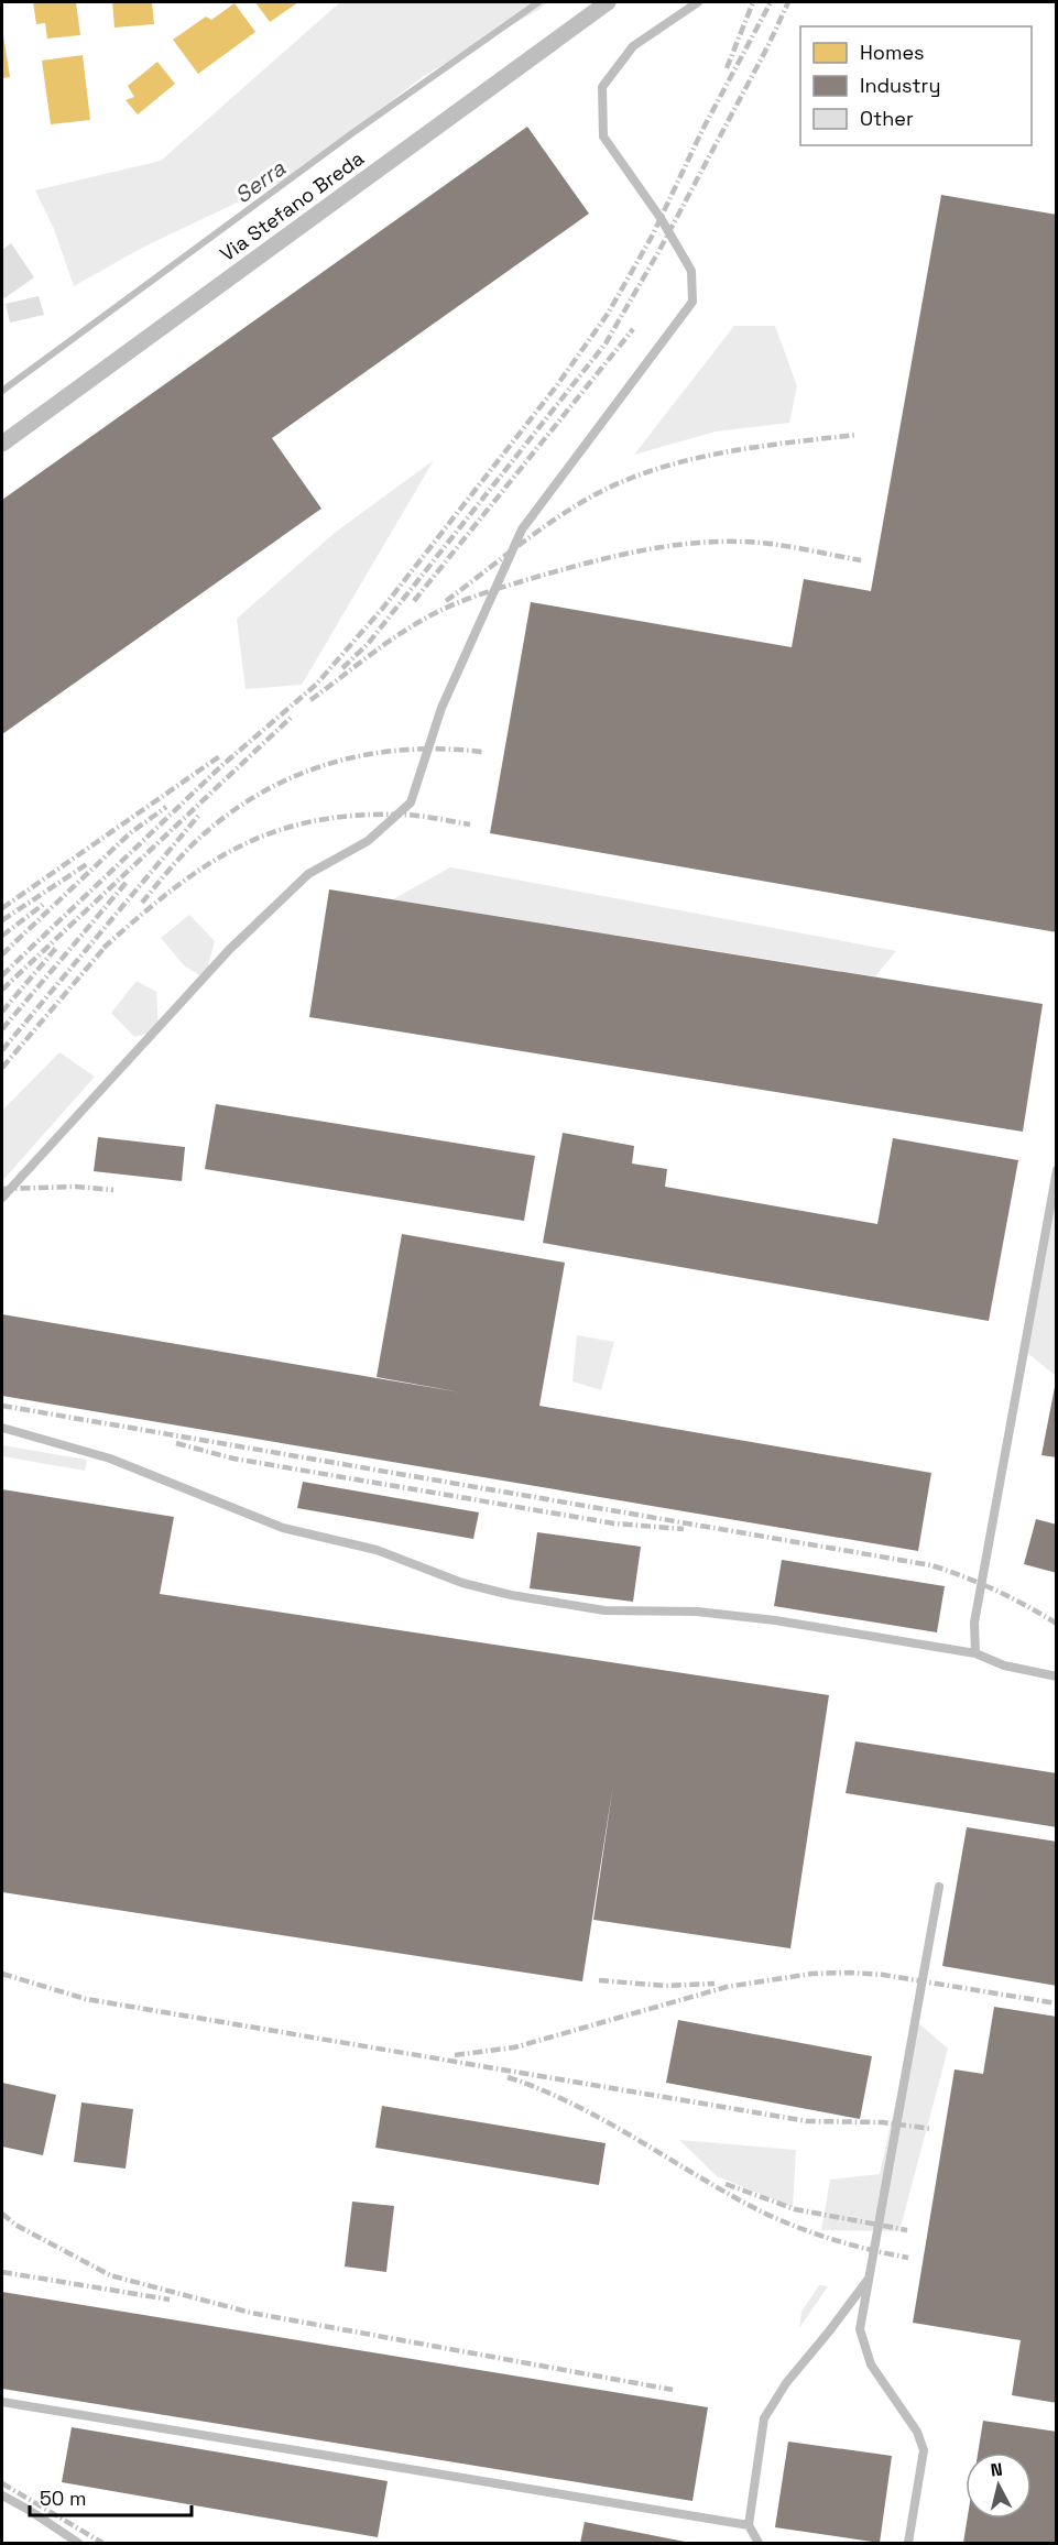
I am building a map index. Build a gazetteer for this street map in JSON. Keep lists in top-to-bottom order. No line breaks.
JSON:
{"streets":{"street":["Via Stefano Breda"]},"water":["Serra"],"legend":["Homes","Industry","Other"],"scale_bar":"50 m","north":"top"}
